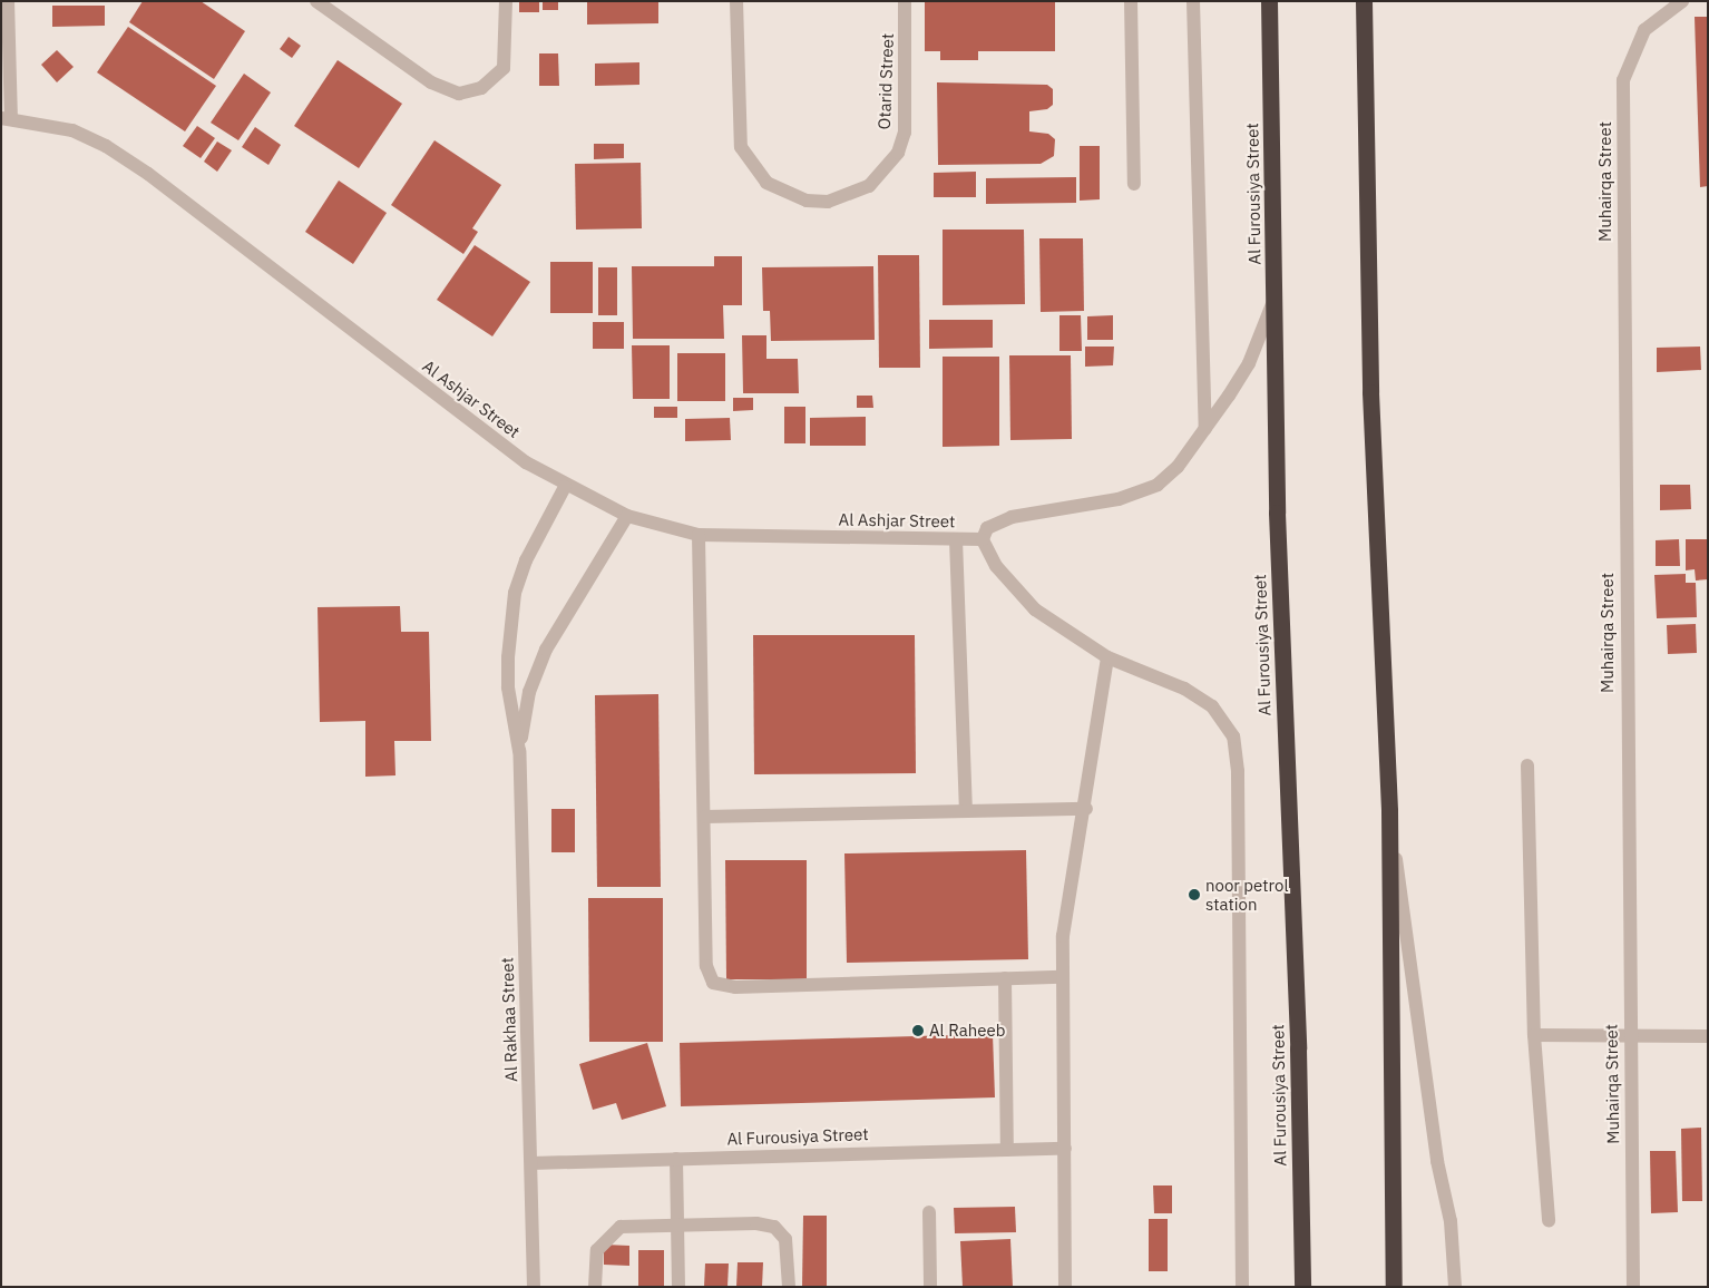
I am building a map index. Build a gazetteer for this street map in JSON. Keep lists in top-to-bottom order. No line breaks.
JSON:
{"streets":{"highway":["Al Furousiya Street"],"street":["Otarid Street","Muhairqa Street","Al Ashjar Street","Al Rakhaa Street"]},"crossings":[["Al Furousiya Street","Al Rakhaa Street"],["Al Ashjar Street","Al Rakhaa Street"]],"places":["noor petrol station","Al Raheeb"]}
